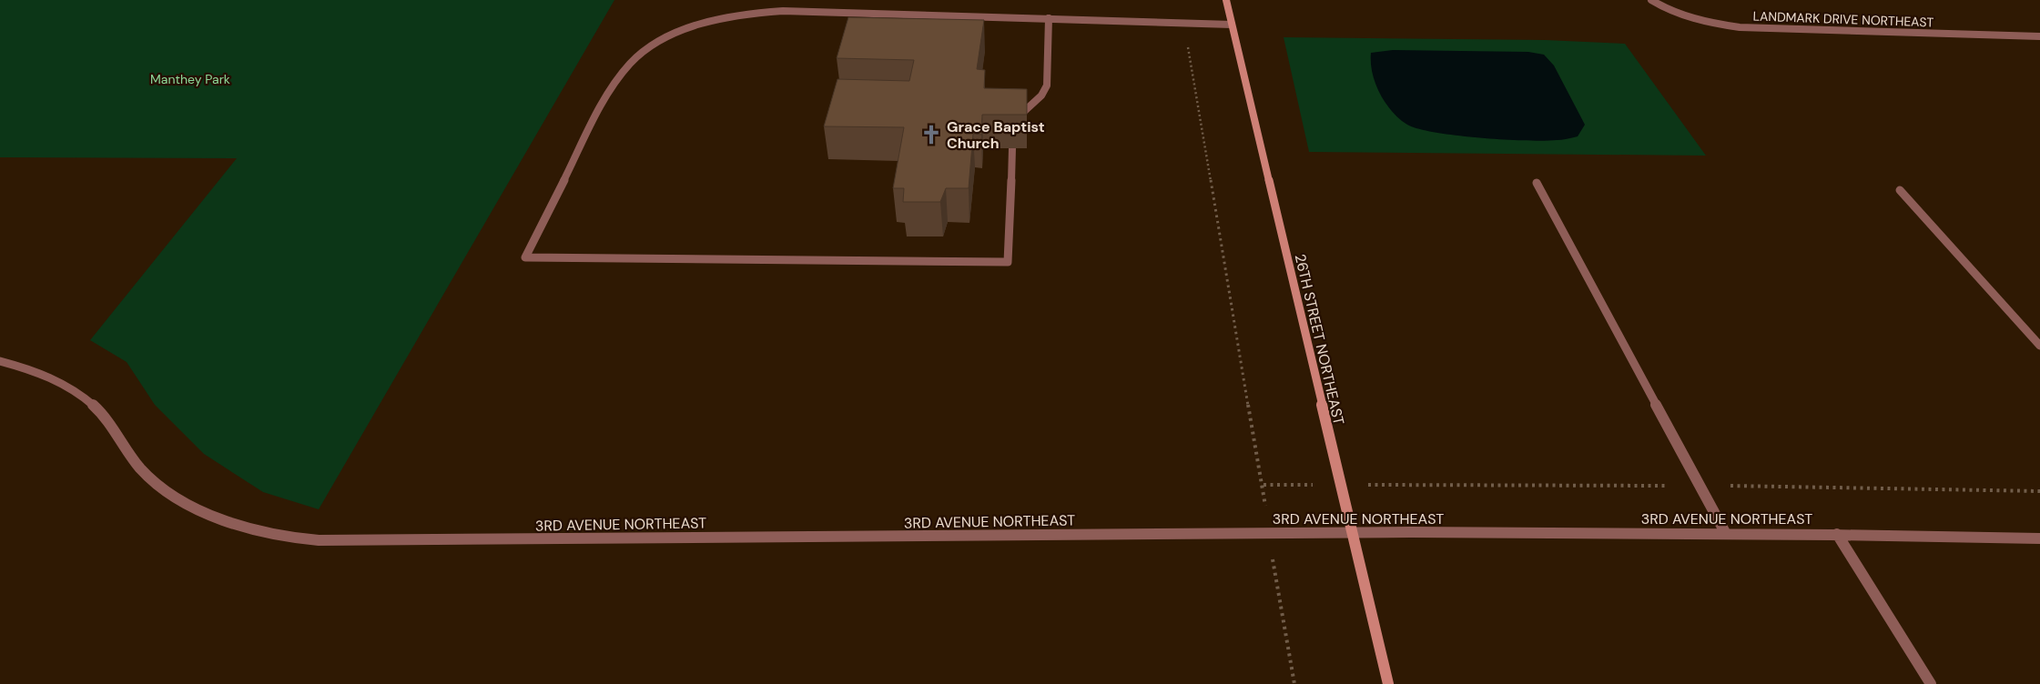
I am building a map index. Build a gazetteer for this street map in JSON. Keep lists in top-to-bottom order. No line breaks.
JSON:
{"streets":{"main road":["26TH STREET NORTHEAST"],"street":["LANDMARK DRIVE NORTHEAST","3RD AVENUE NORTHEAST"]},"crossings":[["26TH STREET NORTHEAST","3RD AVENUE NORTHEAST"]],"parks":["Manthey Park"],"places":{"church":["Grace Baptist Church"]}}
